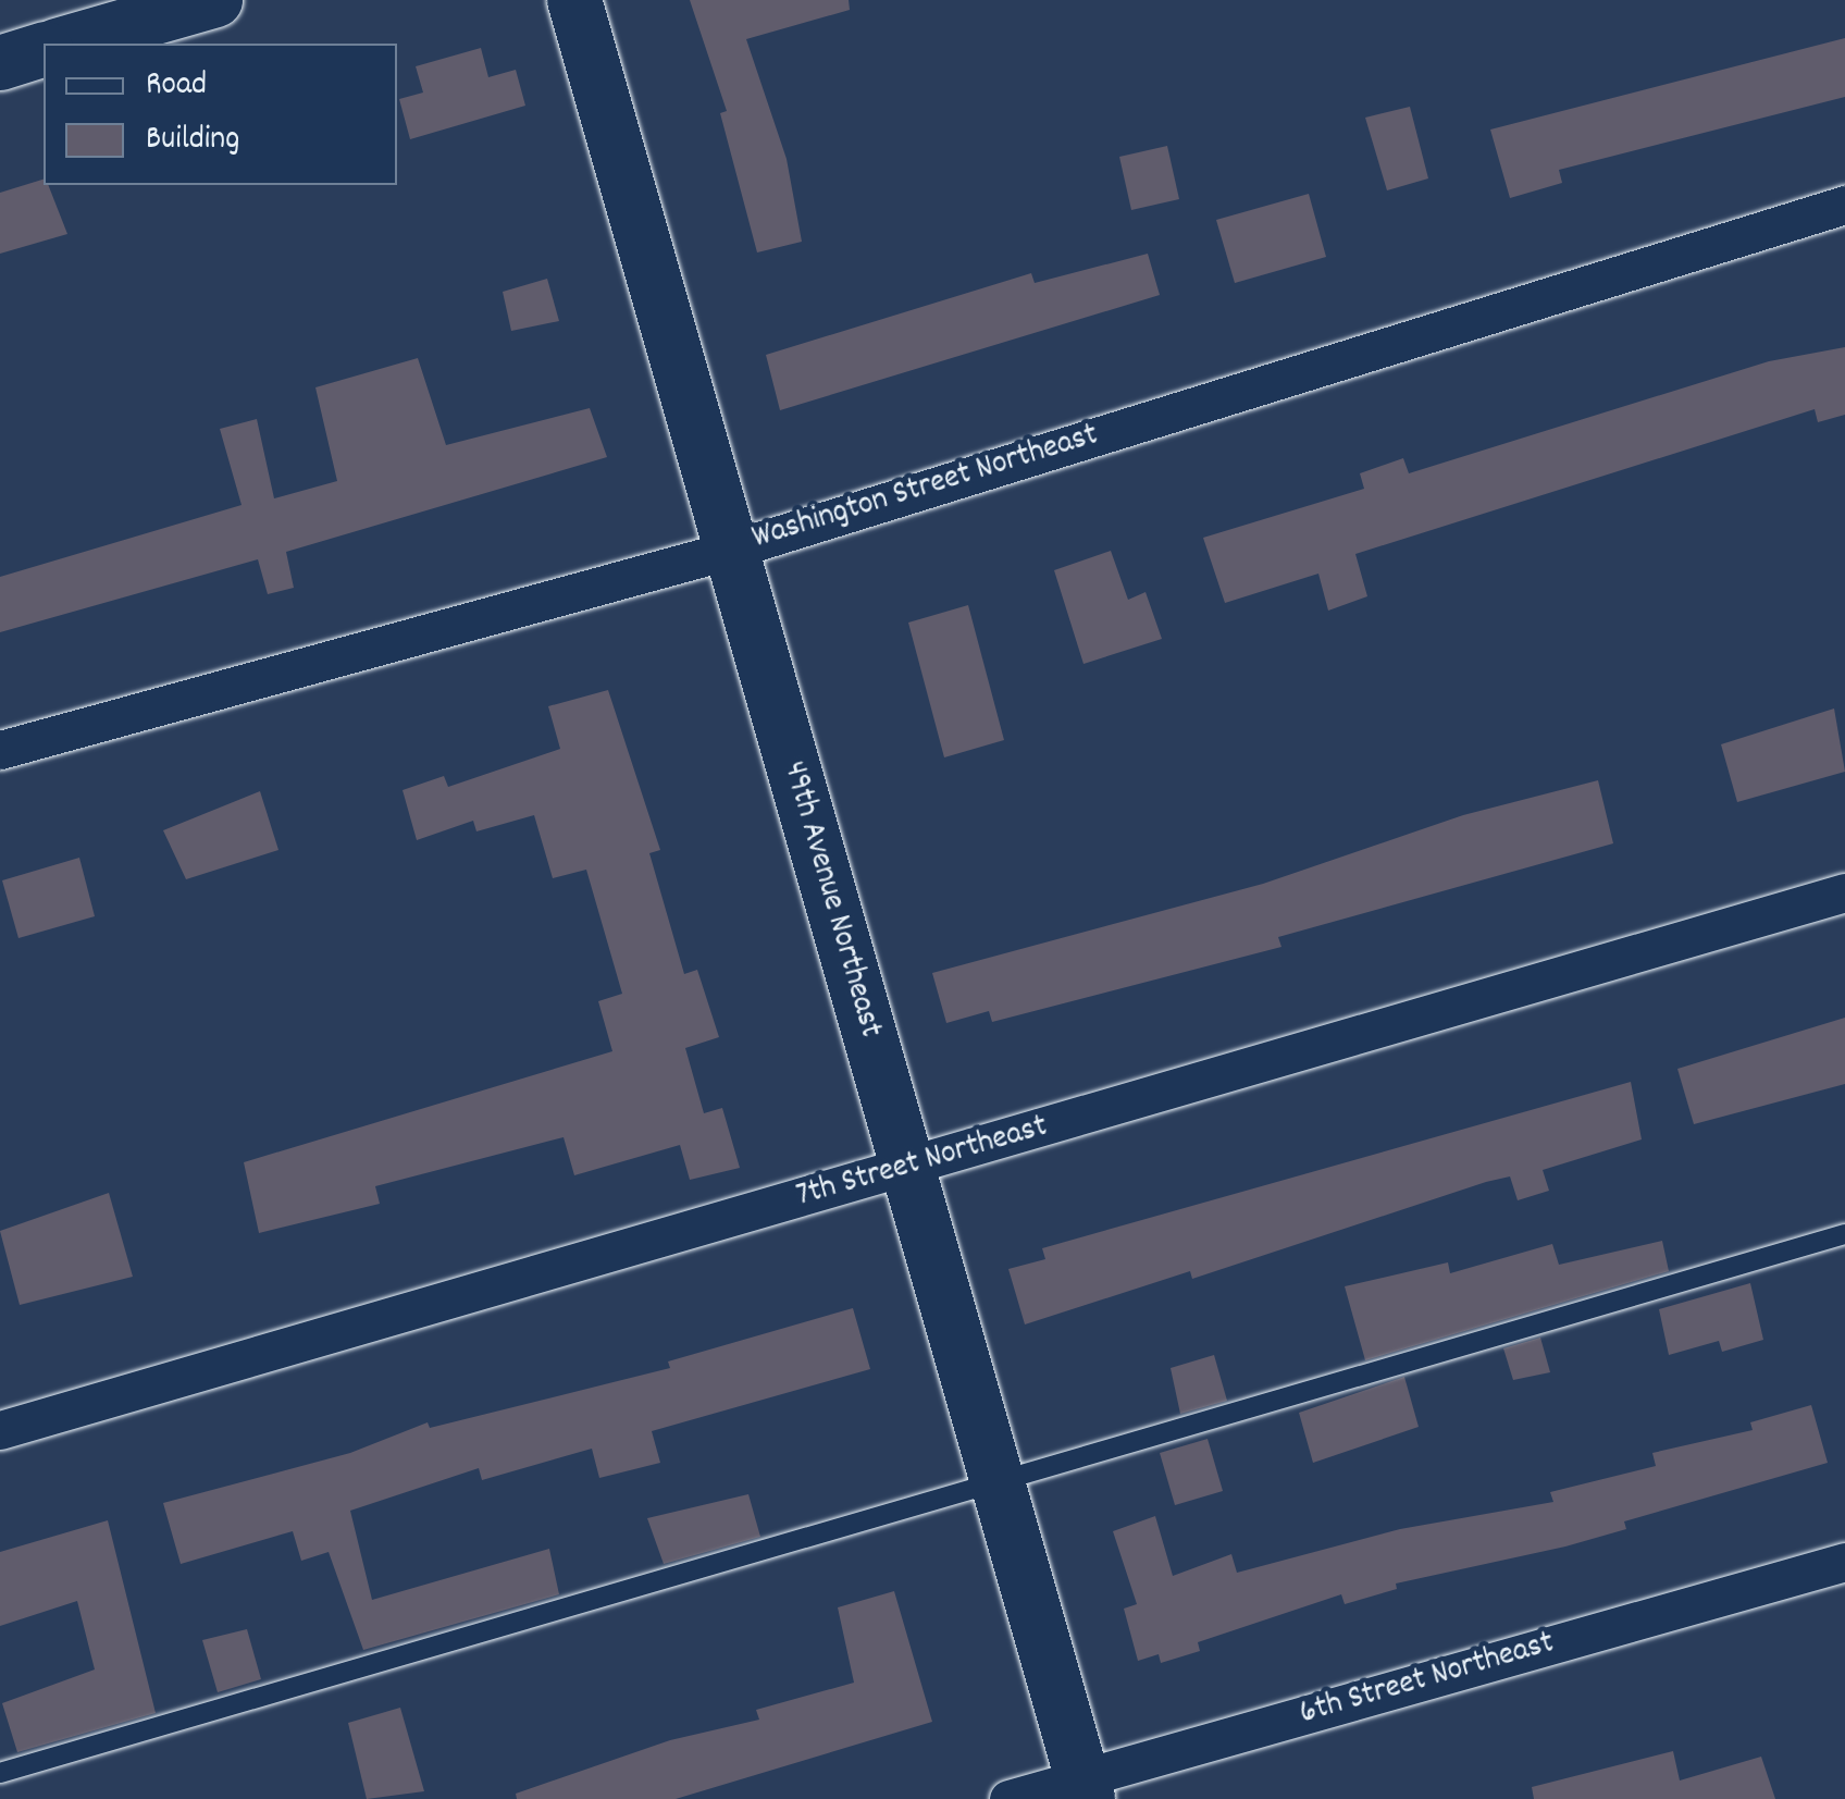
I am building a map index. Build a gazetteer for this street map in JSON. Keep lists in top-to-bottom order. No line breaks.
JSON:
{"streets":{"street":["Washington Street Northeast","49th Avenue Northeast","7th Street Northeast","6th Street Northeast"]},"crossings":[["Washington Street Northeast","49th Avenue Northeast"],["49th Avenue Northeast","7th Street Northeast"],["49th Avenue Northeast","6th Street Northeast"]],"legend":["Road","Building"]}
